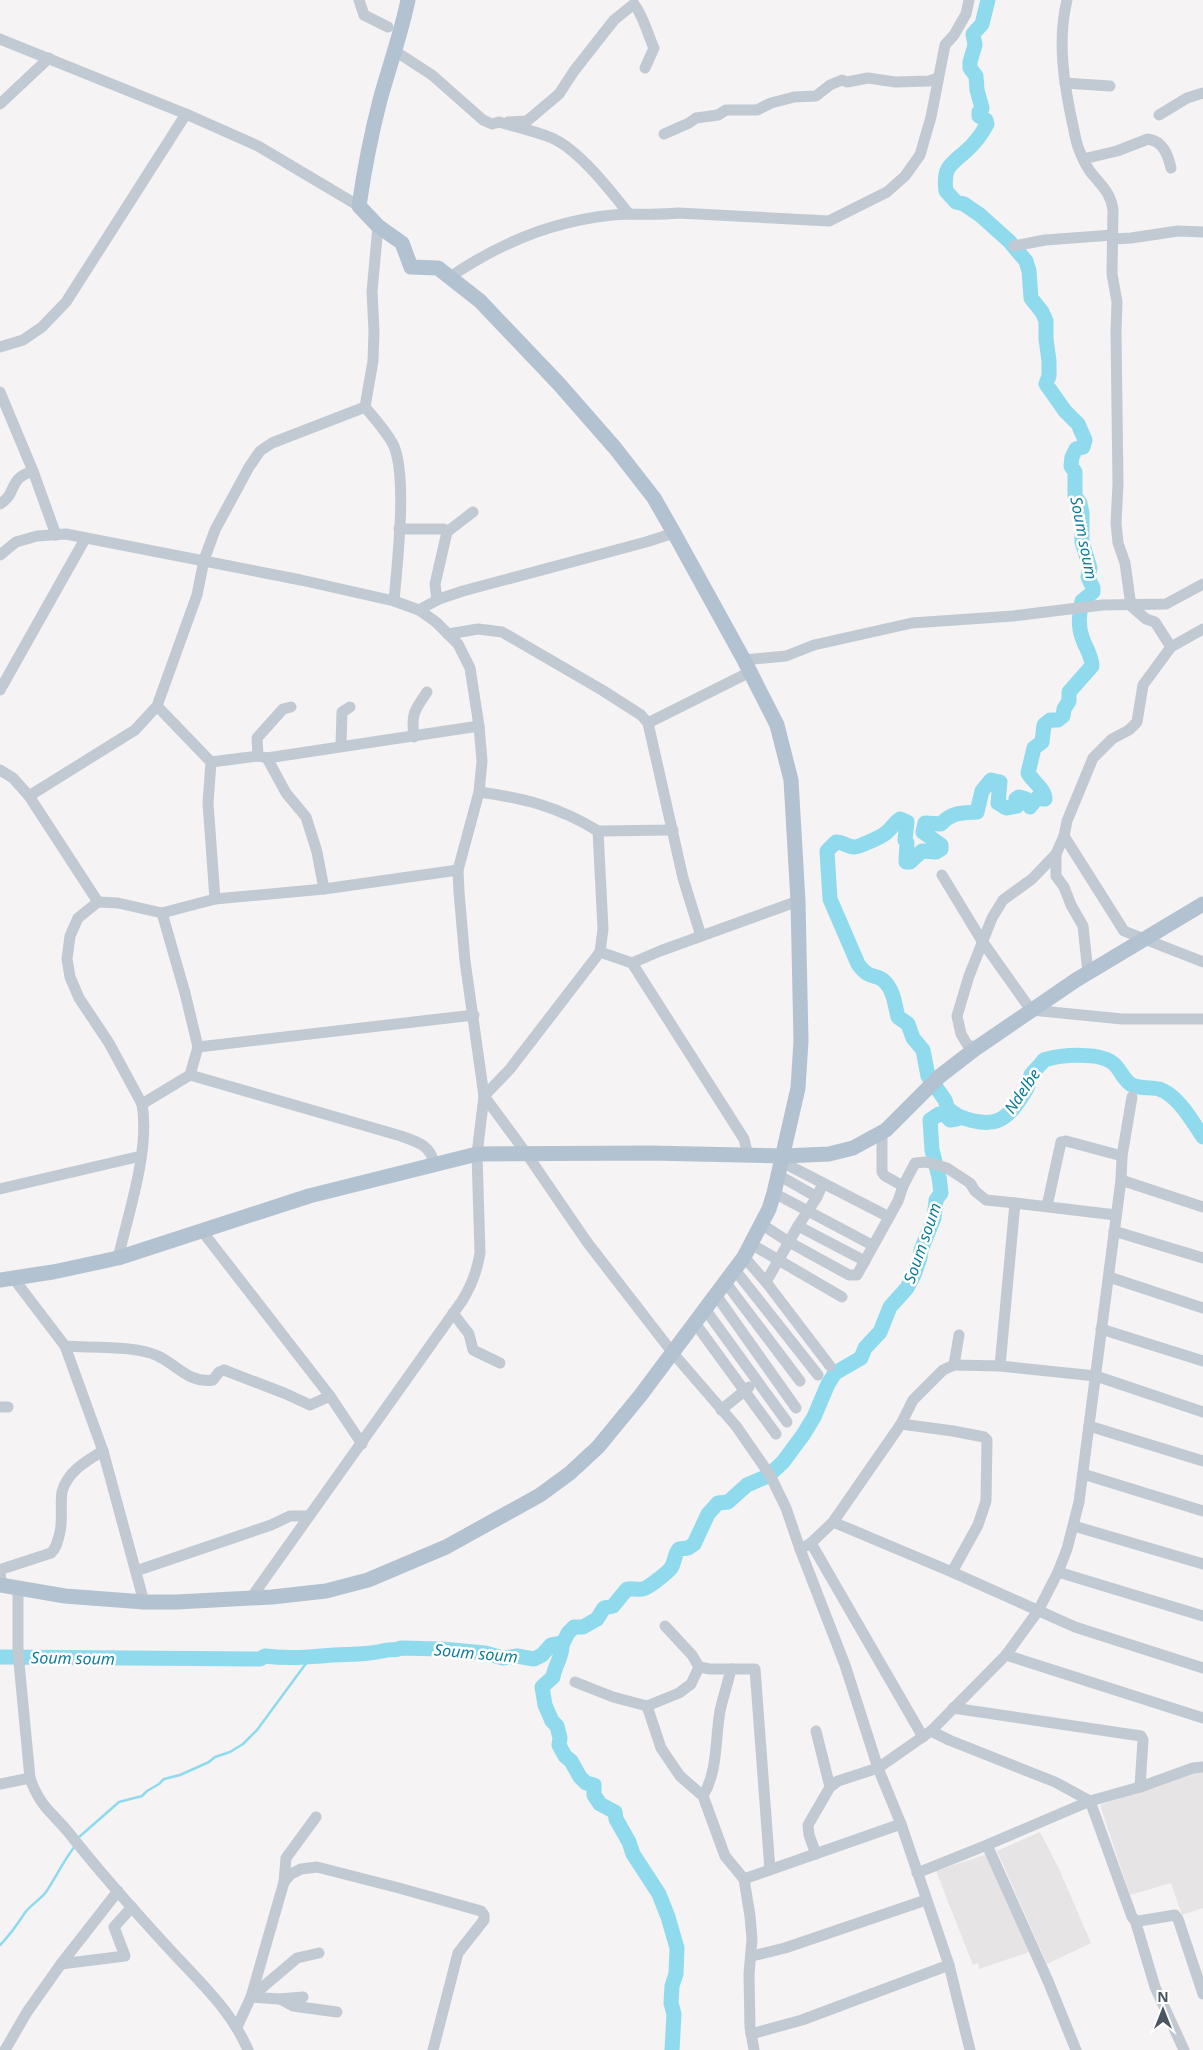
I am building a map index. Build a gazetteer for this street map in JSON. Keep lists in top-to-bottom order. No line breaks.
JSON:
{"water":["Soum soum","Ndelbe"],"north":"top"}
